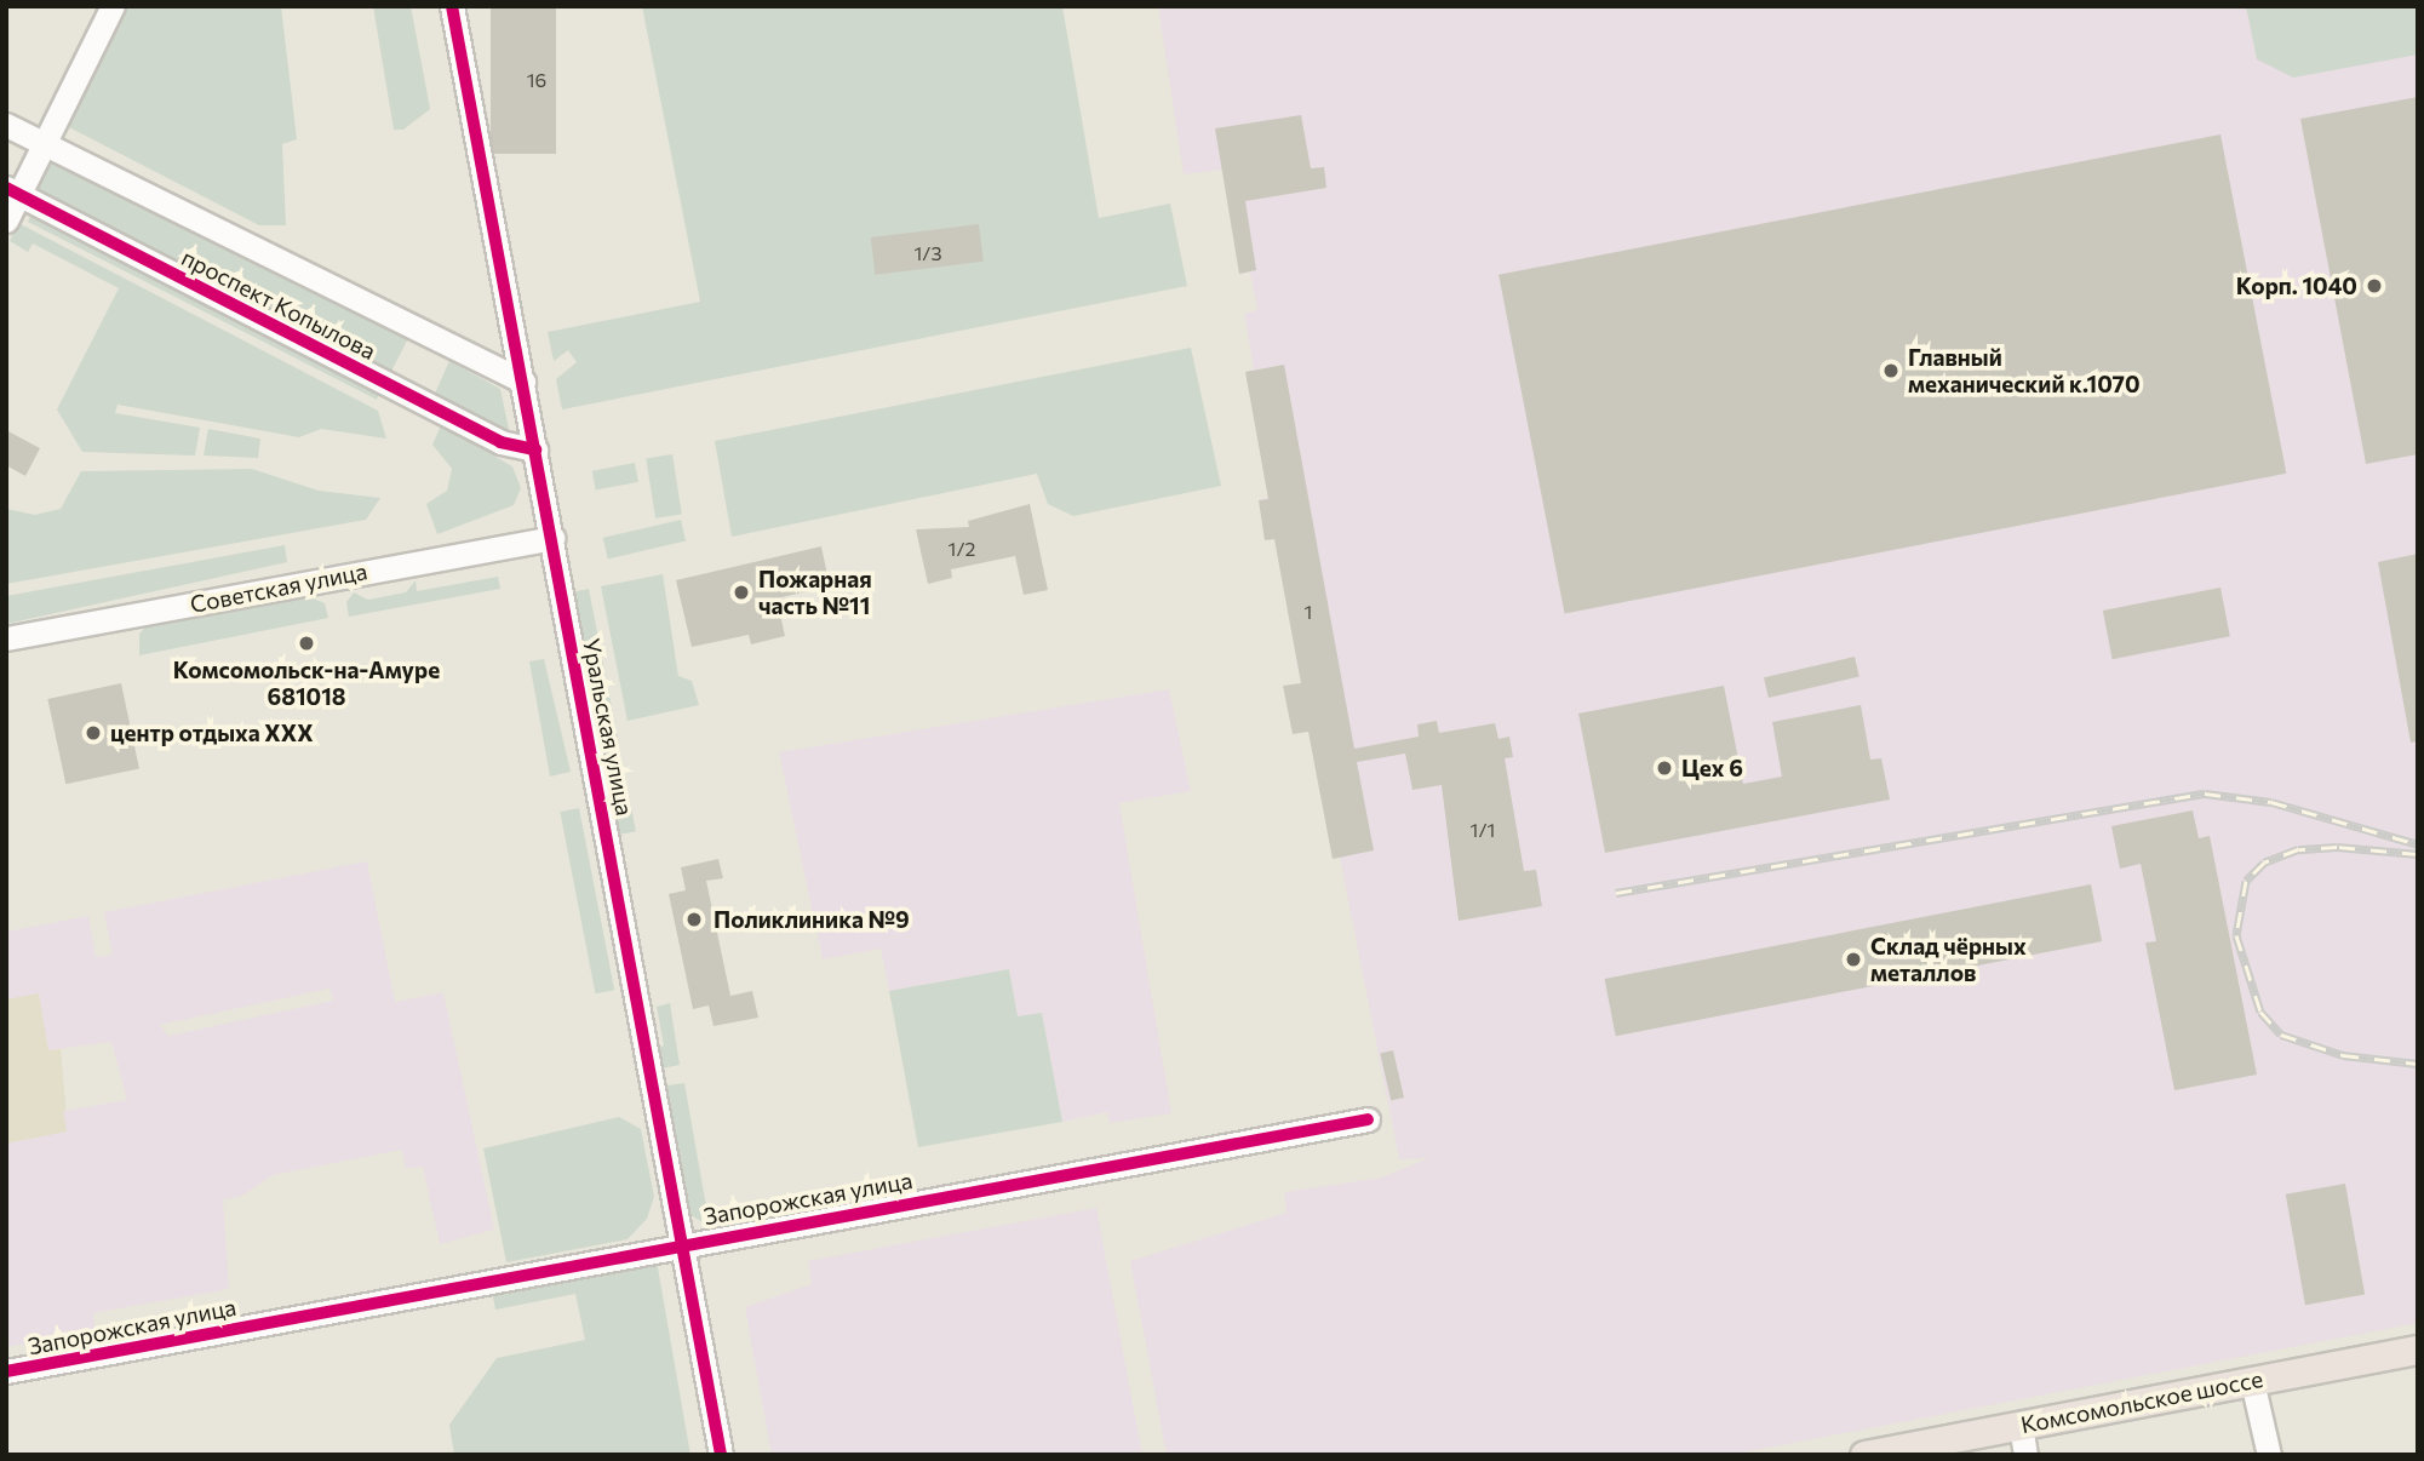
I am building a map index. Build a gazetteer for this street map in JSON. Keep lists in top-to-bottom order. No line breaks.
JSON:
{"streets":{"main road":["Комсомольское шоссе"],"street":["проспект Копылова","Советская улица","Уральская улица","Запорожская улица"]},"crossings":[["проспект Копылова","Уральская улица"],["Советская улица","Уральская улица"],["Уральская улица","Запорожская улица"]],"places":["Корп. 1040","Главный механический к.1070","Пожарная часть №11","Комсомольск-на-Амуре 681018","центр отдыха ХХХ","Цех 6","Поликлиника №9","Склад чёрных металлов"],"house_numbers":["16","1/3","1/2","1","1/1"]}
